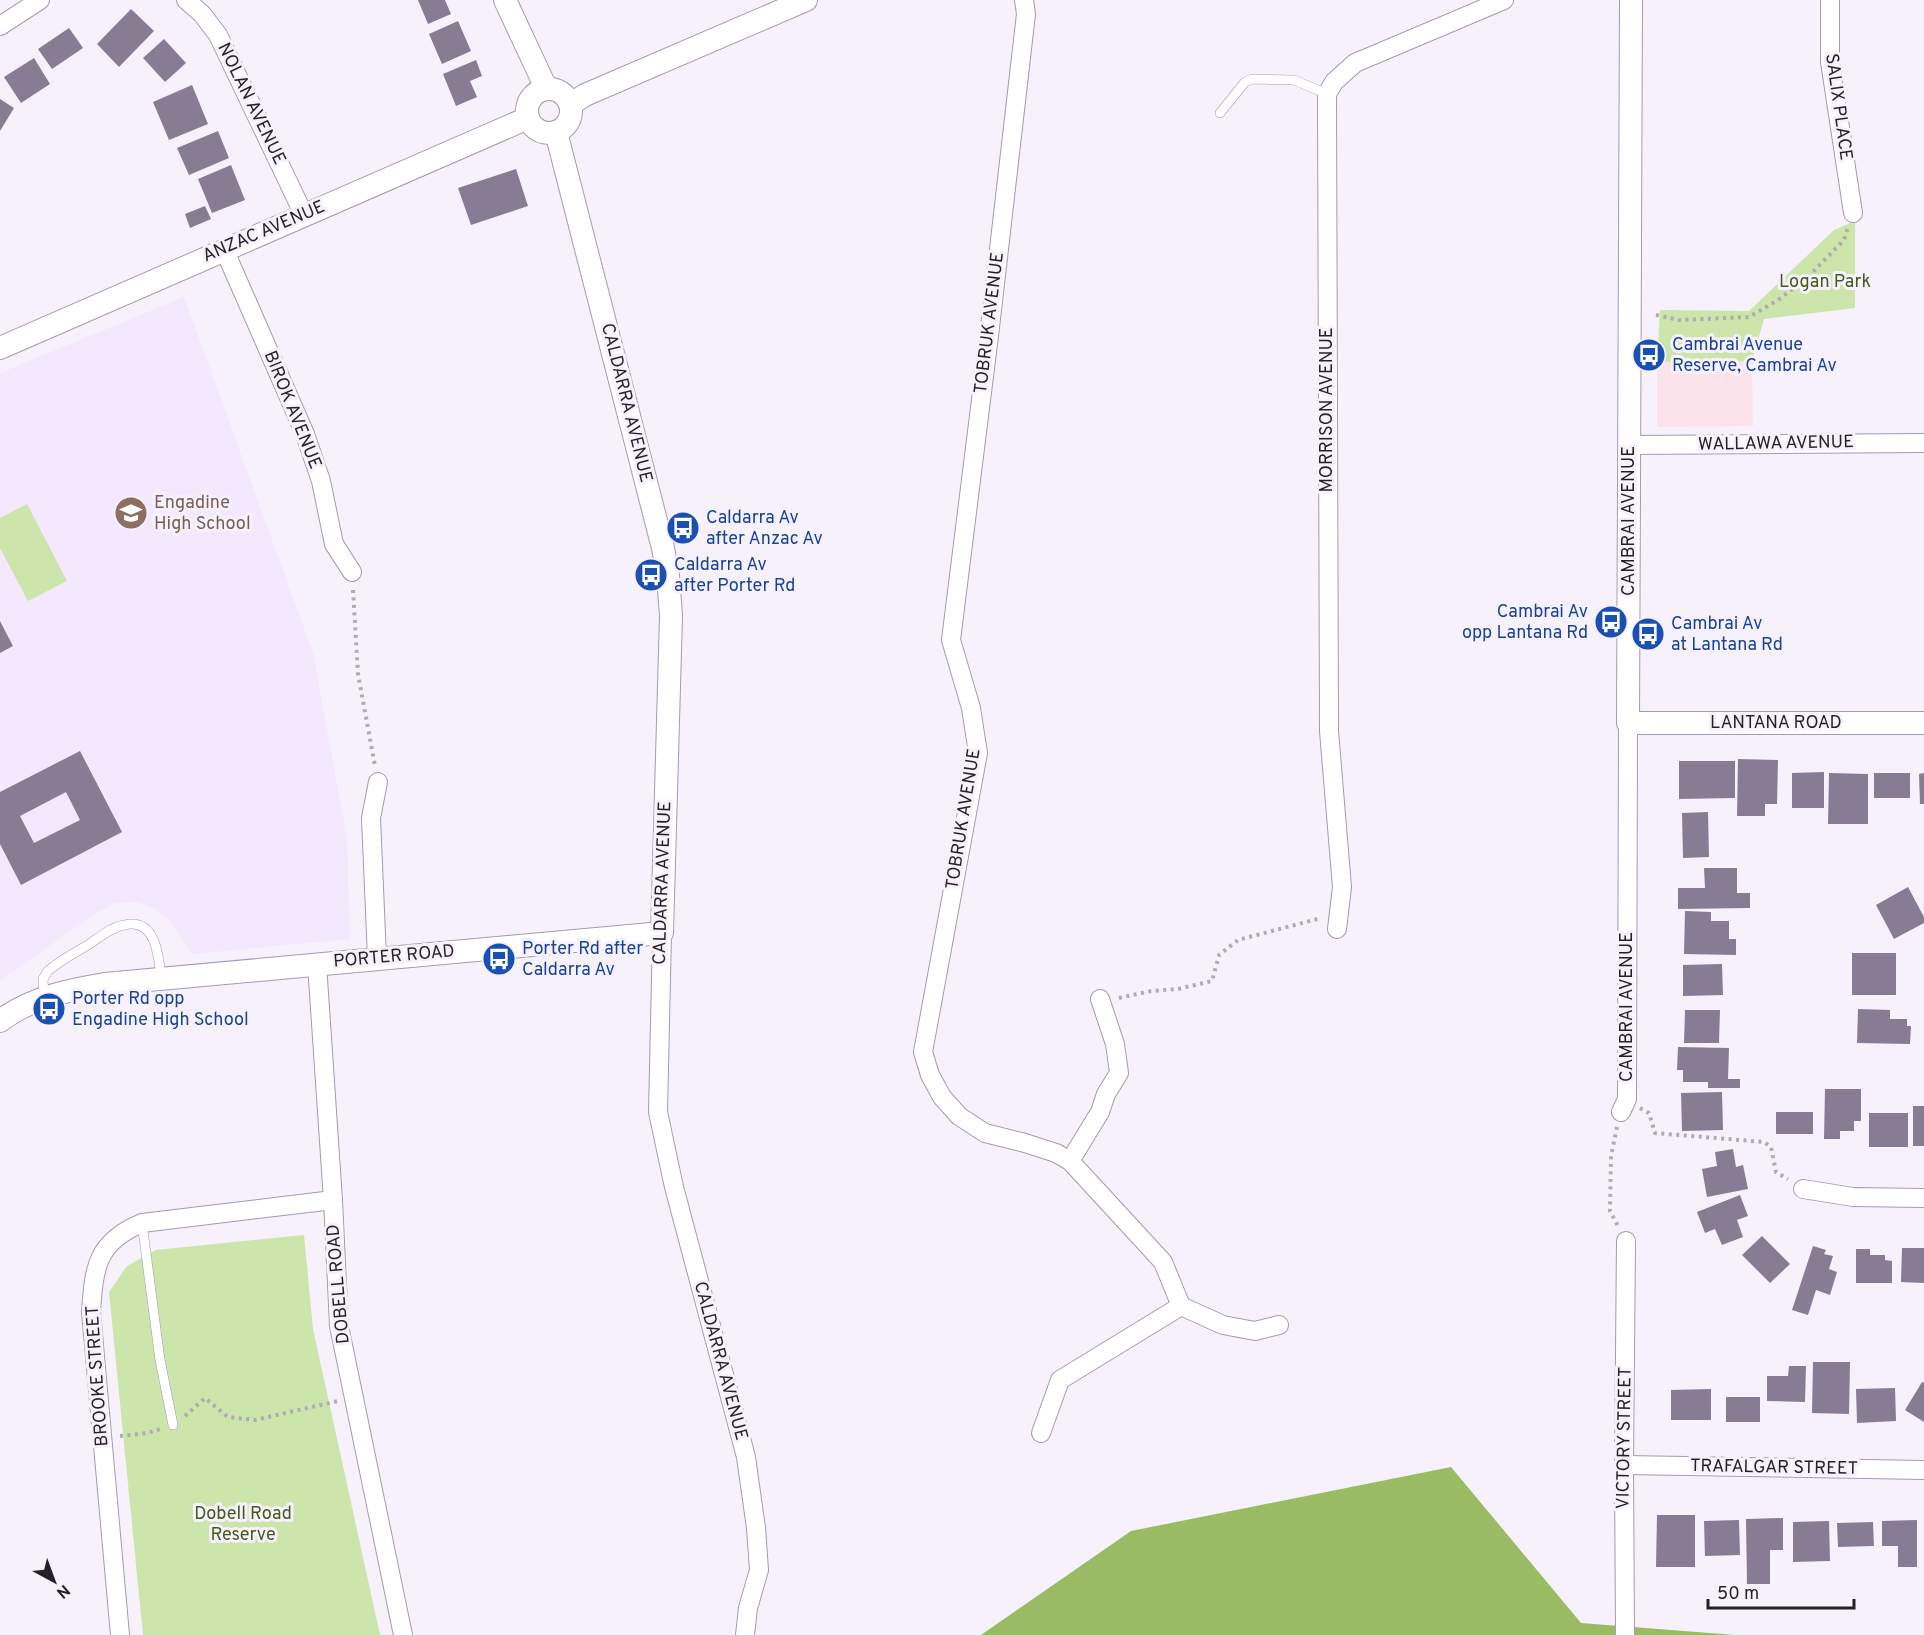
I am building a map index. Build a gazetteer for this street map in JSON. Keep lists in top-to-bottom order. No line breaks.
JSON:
{"streets":{"street":["NOLAN AVENUE","SALIX PLACE","ANZAC AVENUE","TOBRUK AVENUE","CALDARRA AVENUE","BIROK AVENUE","MORRISON AVENUE","WALLAWA AVENUE","CAMBRAI AVENUE","LANTANA ROAD","PORTER ROAD","DOBELL ROAD","BROOKE STREET","VICTORY STREET","TRAFALGAR STREET"]},"crossings":[["NOLAN AVENUE","ANZAC AVENUE"],["ANZAC AVENUE","CALDARRA AVENUE"],["ANZAC AVENUE","BIROK AVENUE"],["CALDARRA AVENUE","PORTER ROAD"],["WALLAWA AVENUE","CAMBRAI AVENUE"],["CAMBRAI AVENUE","LANTANA ROAD"],["PORTER ROAD","DOBELL ROAD"],["DOBELL ROAD","BROOKE STREET"],["VICTORY STREET","TRAFALGAR STREET"]],"parks":["Logan Park","Dobell Road Reserve"],"places":{"bus stop":["Cambrai Avenue Reserve, Cambrai Av","Caldarra Av after Anzac Av","Caldarra Av after Porter Rd","Cambrai Av opp Lantana Rd","Cambrai Av at Lantana Rd","Porter Rd after Caldarra Av","Porter Rd opp Engadine High School"],"school or university":["Engadine High School"]},"scale_bar":"50 m","north":"bottom right"}
